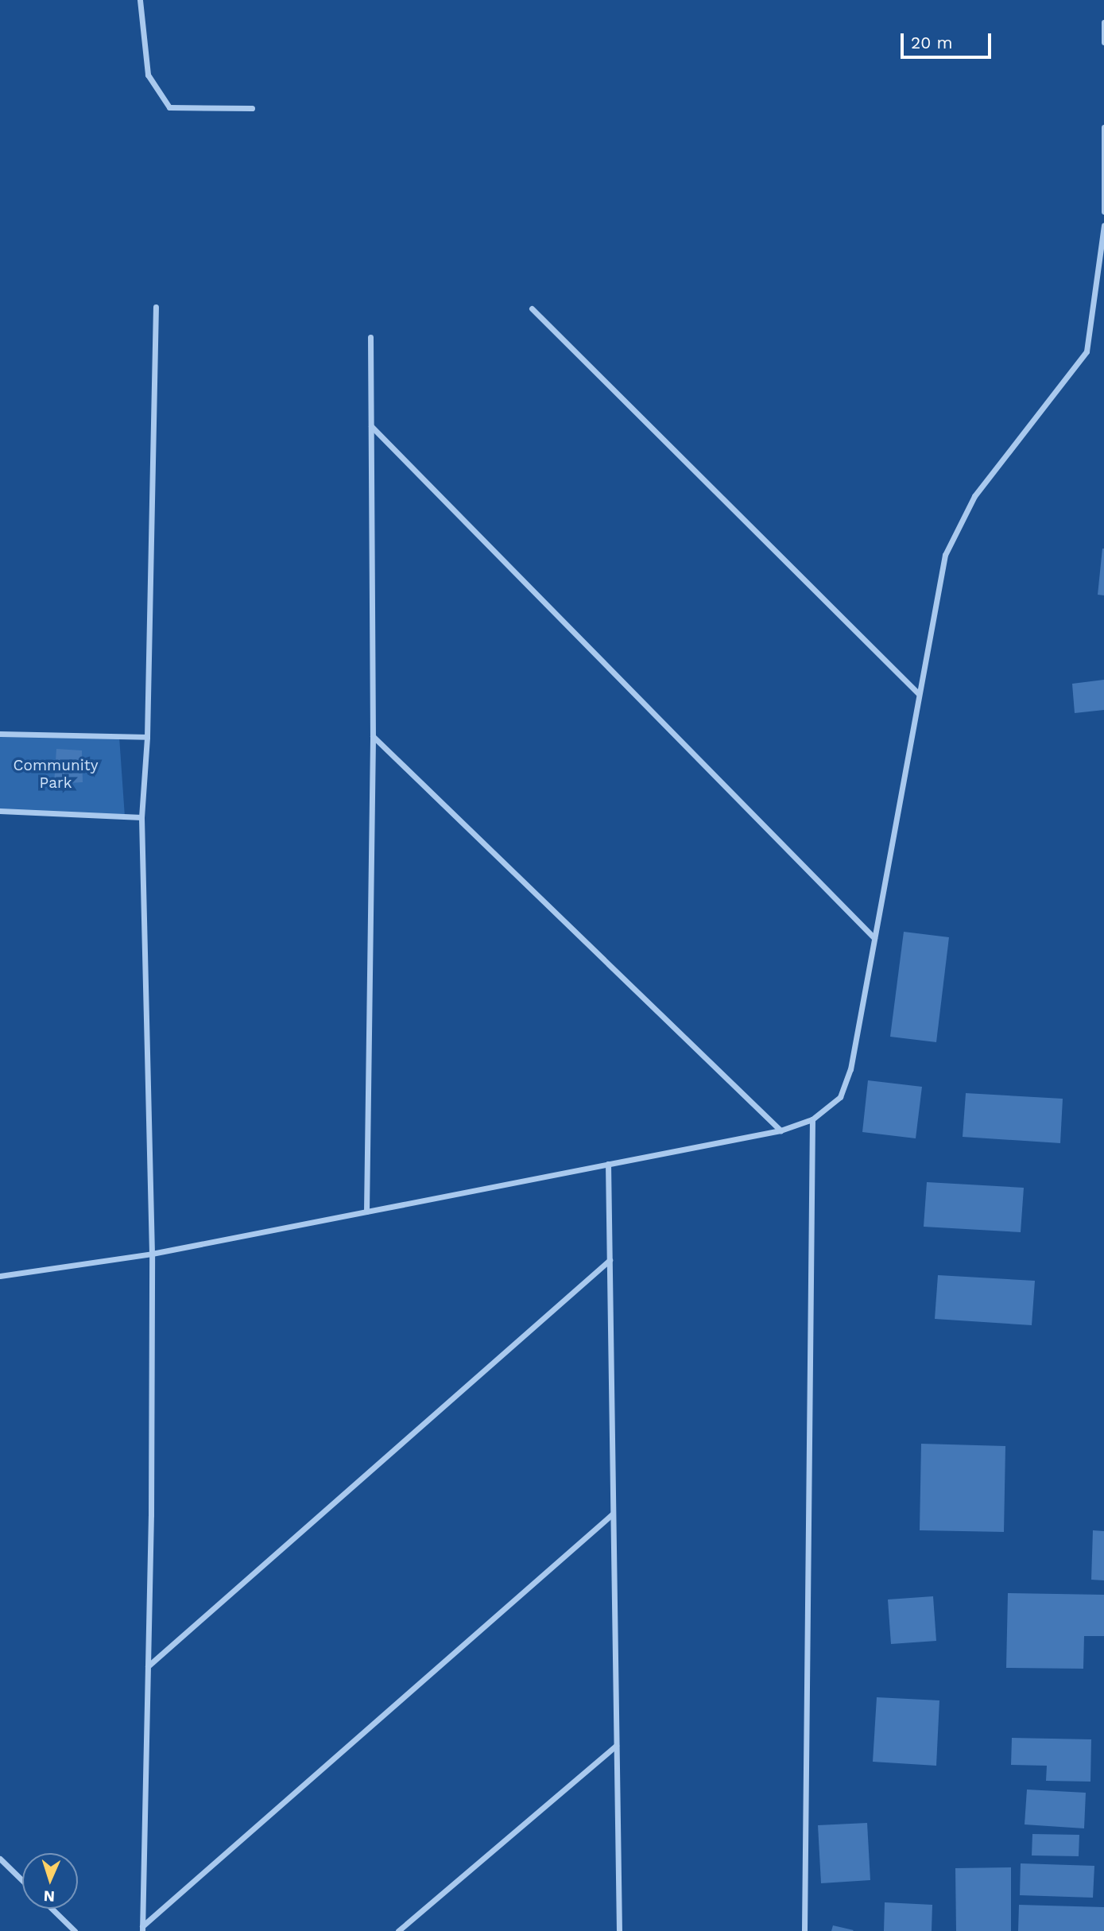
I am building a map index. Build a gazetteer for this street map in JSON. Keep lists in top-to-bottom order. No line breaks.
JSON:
{"parks":["Community Park"],"scale_bar":"20 m","north":"bottom"}
